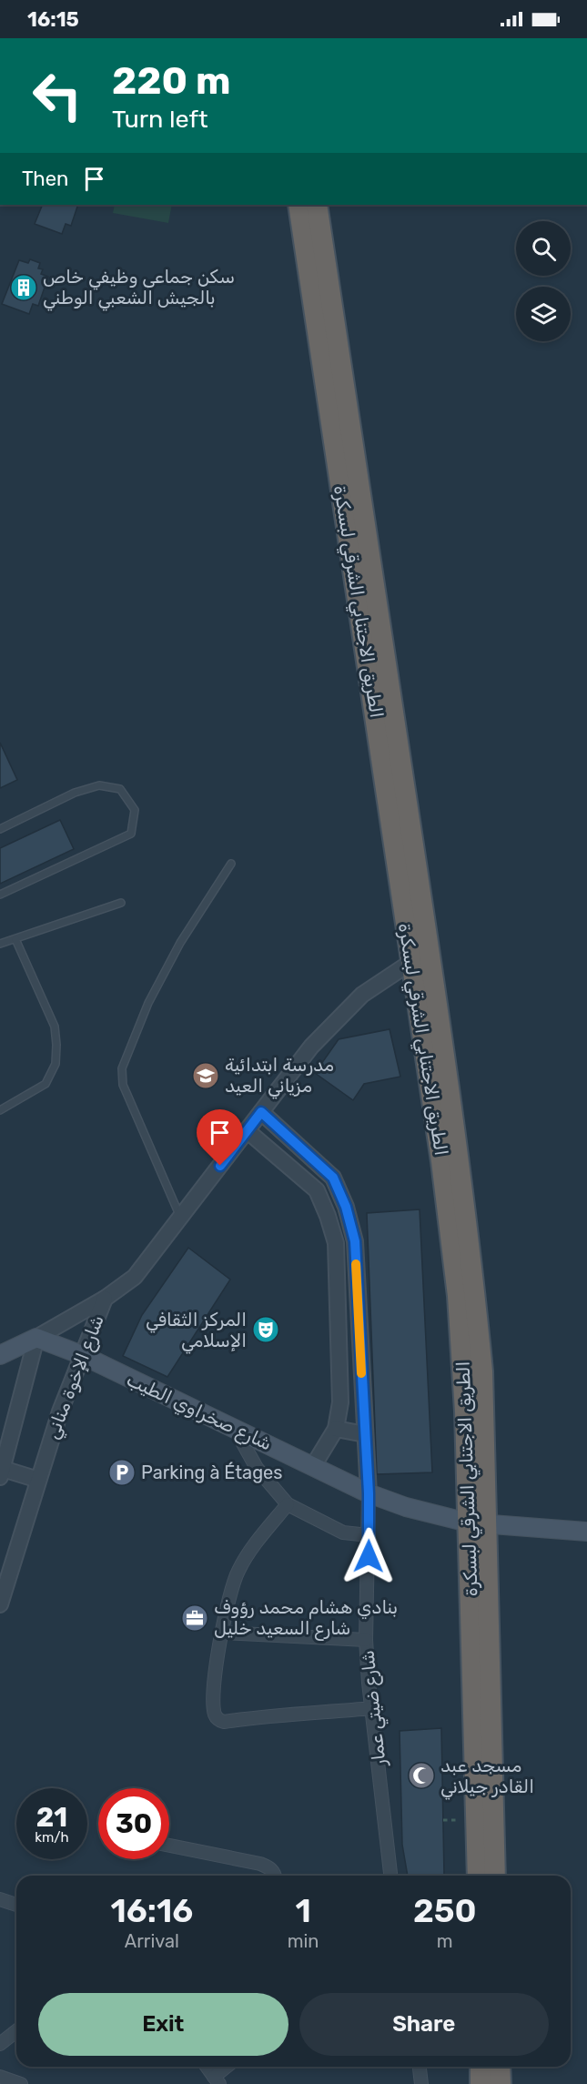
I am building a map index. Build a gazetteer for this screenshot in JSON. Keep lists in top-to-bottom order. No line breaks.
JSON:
{"streets":{"highway":["الطريق الاجتنابي الشرقي لبسكرة"],"main road":["شارع صخراوي الطيب"],"street":["شارع الإخوة مناني","شارع ضيتي عمار"]},"crossings":[["الطريق الاجتنابي الشرقي لبسكرة","شارع صخراوي الطيب"],["شارع الإخوة مناني","شارع صخراوي الطيب"],["شارع صخراوي الطيب","شارع ضيتي عمار"]],"places":{"building":["سكن جماعي وظيفي خاص بالجيش الشعبي الوطني"],"school or university":["مدرسة ابتدائية مزياني العيد"],"theatre":["المركز الثقافي الإسلامي"],"parking":["Parking à Étages"],"office":["بنادي هشام محمد رؤوف شارع السعيد خليل"],"mosque":["مسجد عبد القادر جيلاني"]},"page":{"status":"16:15","turn":["220 m","Turn left"],"then":"Then","speed":"21 km/h","limit":"30","eta":["16:16","Arrival","1","min","250","m"],"buttons":["Exit","Share"]}}
